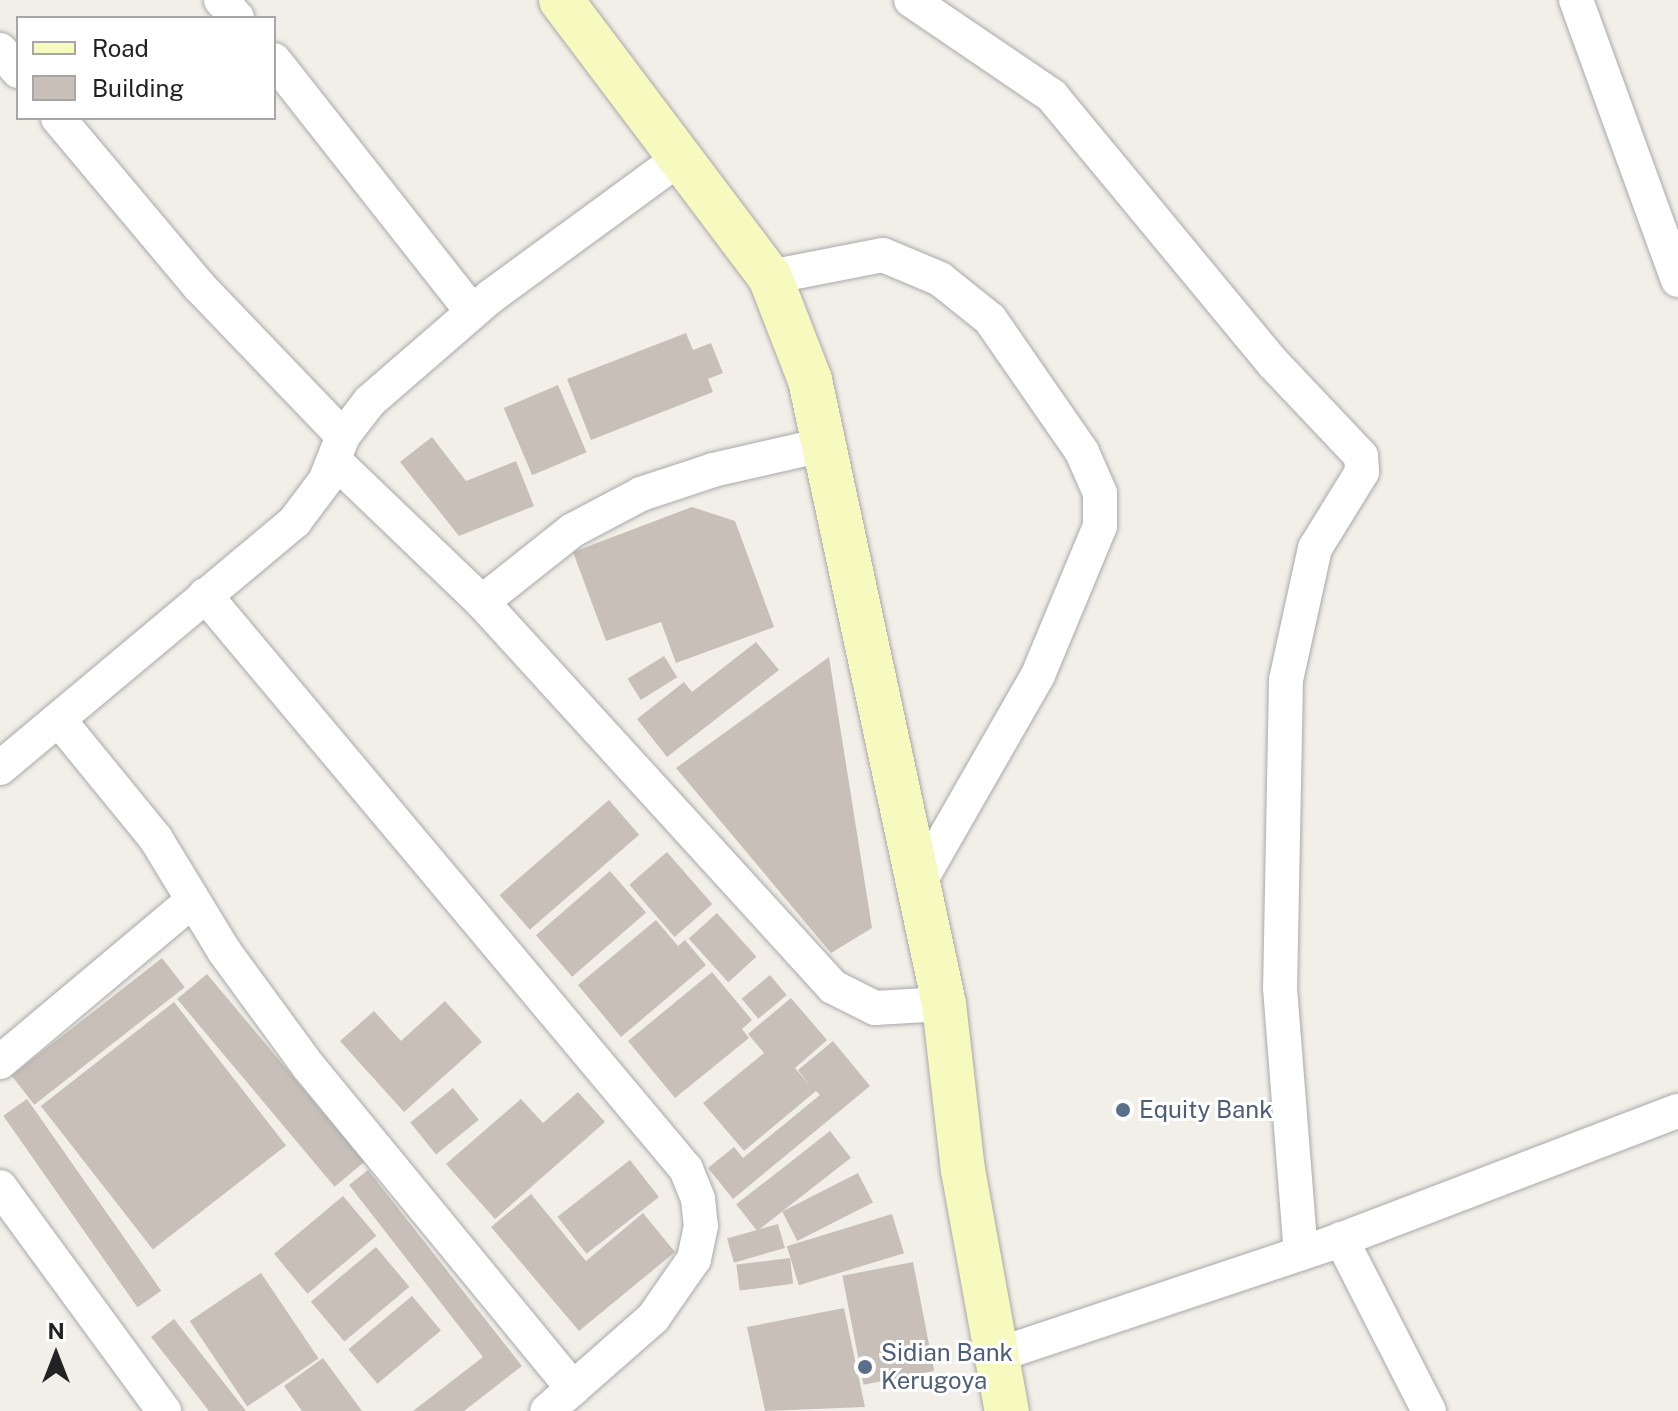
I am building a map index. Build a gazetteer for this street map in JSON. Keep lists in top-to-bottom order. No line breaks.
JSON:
{"places":["Equity Bank","Sidian Bank Kerugoya"],"legend":["Road","Building"],"north":"top"}
